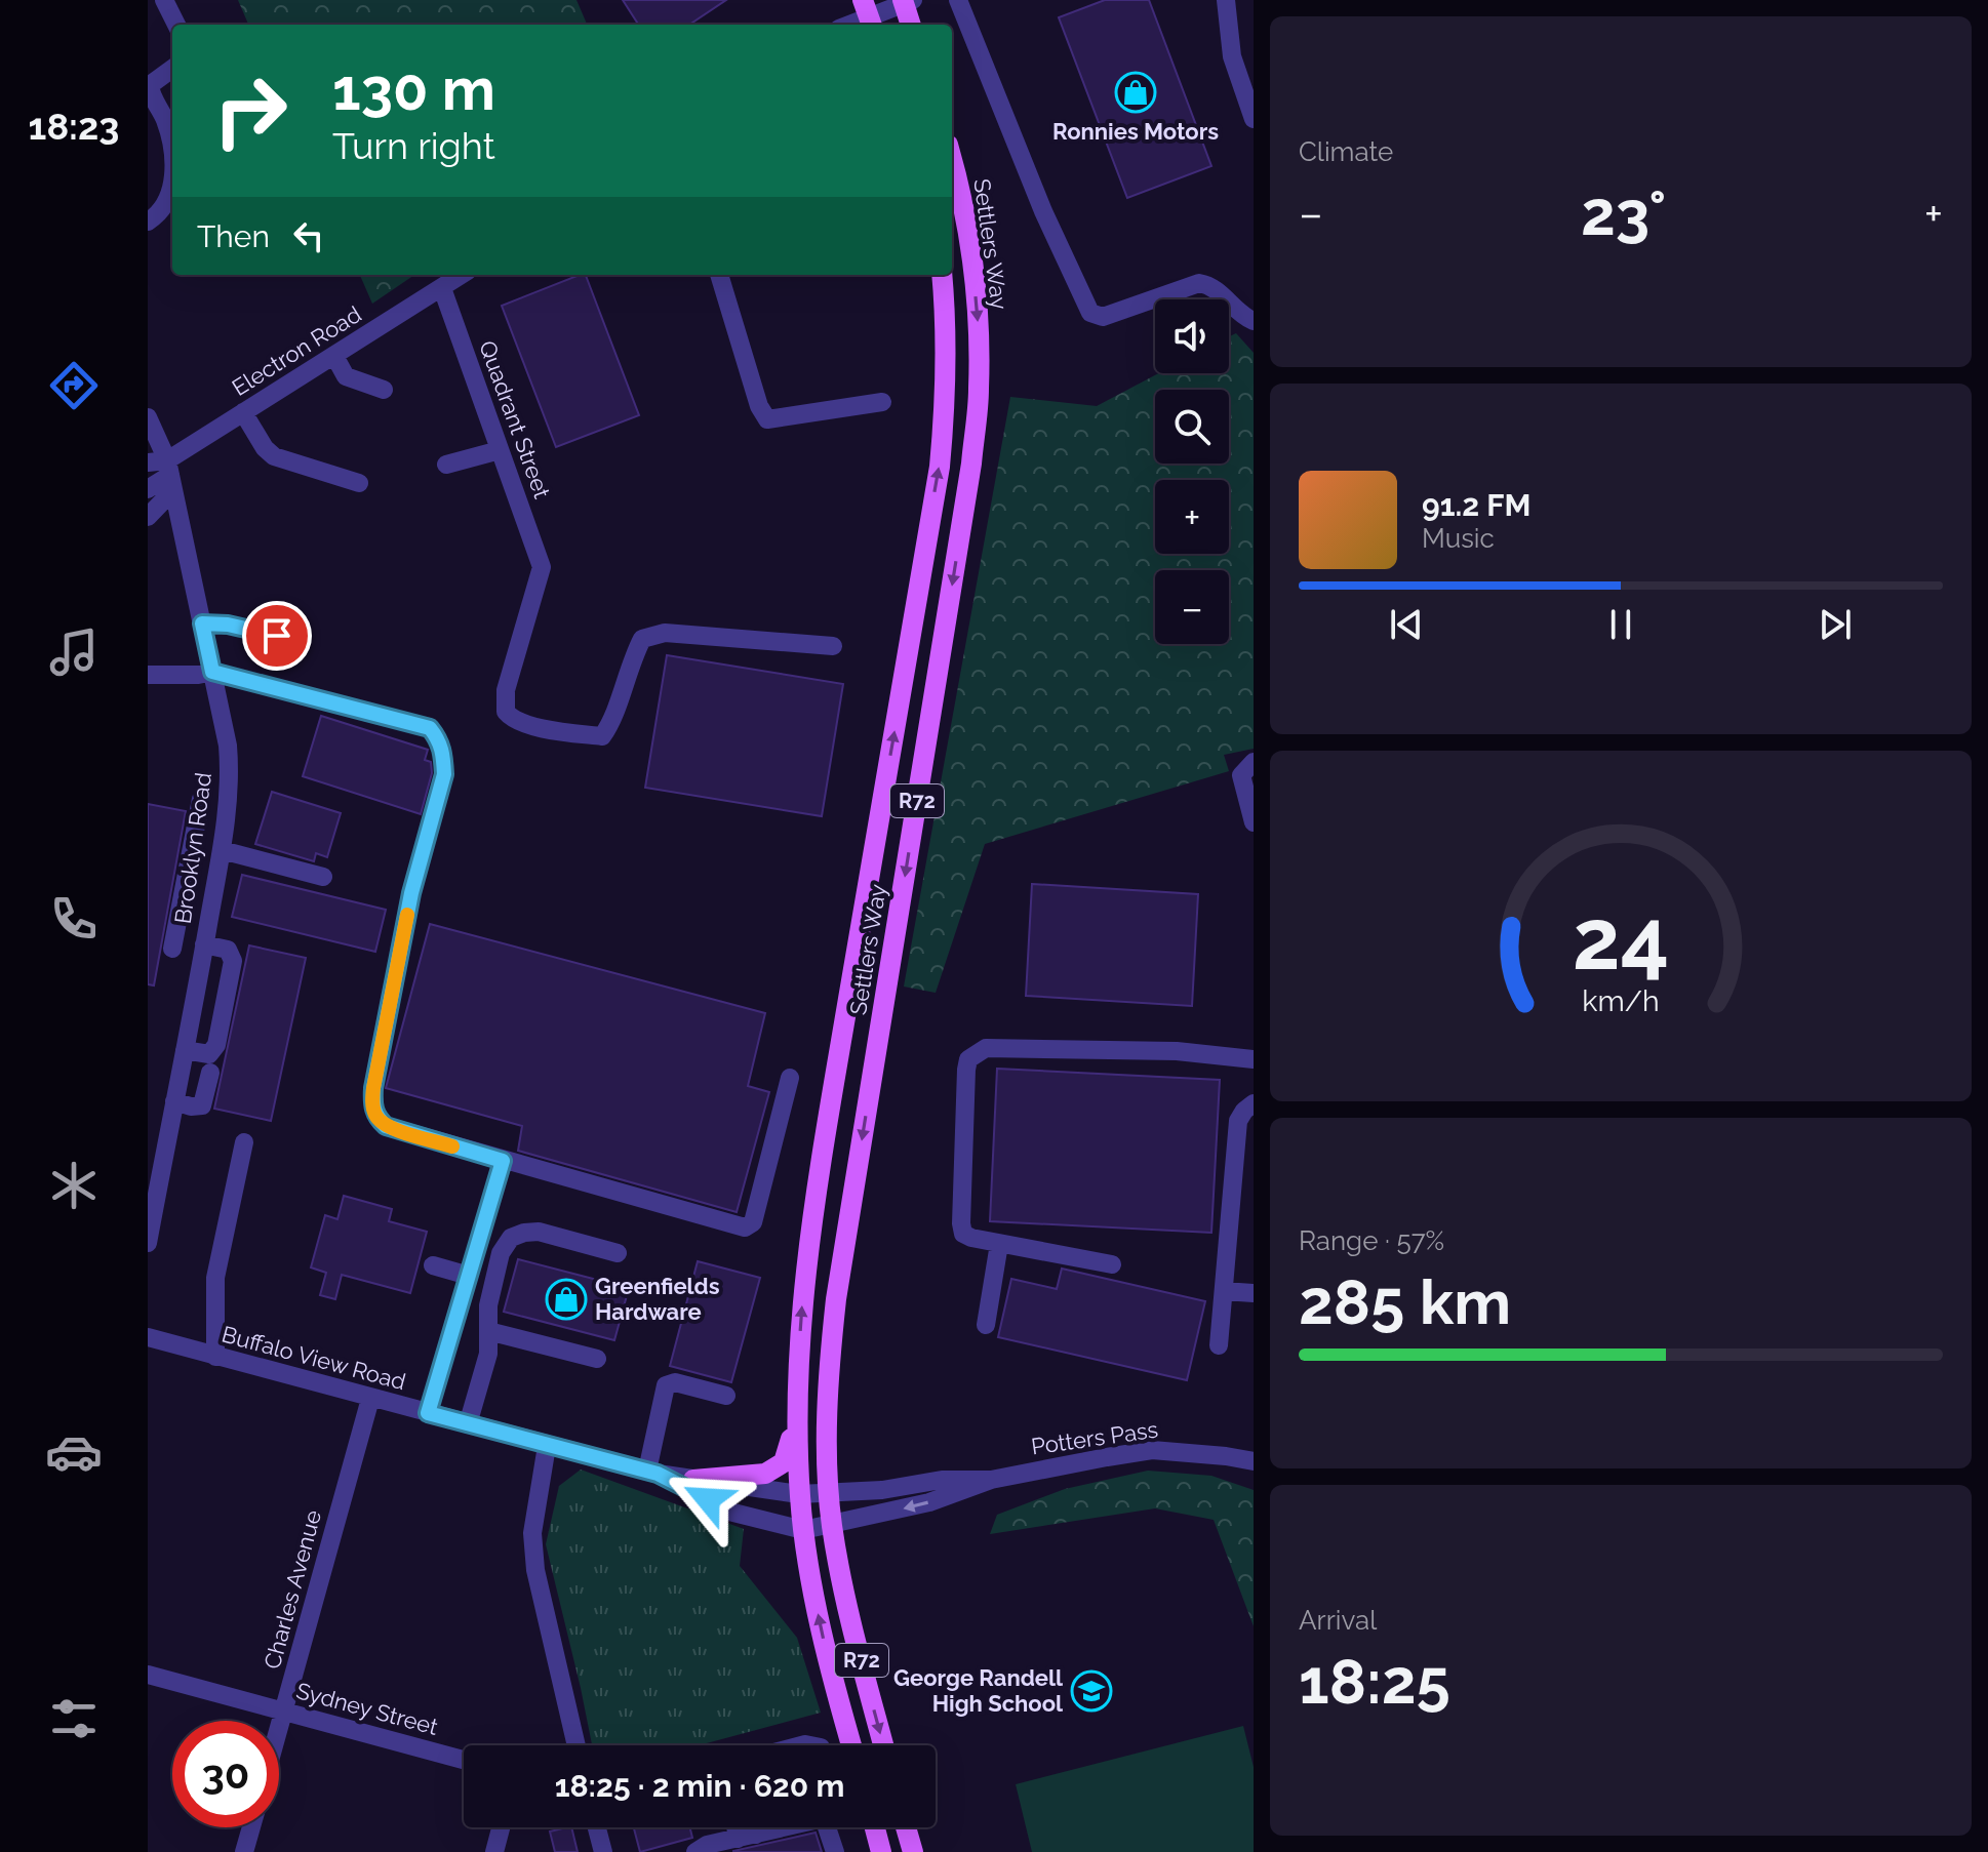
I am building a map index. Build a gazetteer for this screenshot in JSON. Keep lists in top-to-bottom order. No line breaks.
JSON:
{"streets":{"main road":["Settlers Way","R72"],"street":["Electron Road","Quadrant Street","Brooklyn Road","Buffalo View Road","Potters Pass","Charles Avenue","Sydney Street"]},"crossings":[["Settlers Way","Buffalo View Road"],["Settlers Way","Potters Pass"],["Electron Road","Quadrant Street"],["Electron Road","Brooklyn Road"],["Buffalo View Road","Potters Pass"],["Buffalo View Road","Charles Avenue"],["Charles Avenue","Sydney Street"]],"places":{"shop":["Ronnies Motors","Greenfields Hardware"],"school or university":["George Randell High School"]},"page":{"tabs":"18:23","tile":["Climate",["Range · 57%","285 km"],["Arrival","18:25"]],"turn":["130 m","Turn right"],"heat":["−","23°","+"],"then":"Then","map_buttons":["+","−"],"song":["91.2 FM","Music"],"limit":"30","trip":"18:25 · 2 min · 620 m","gauge":["24","km/h"]}}
